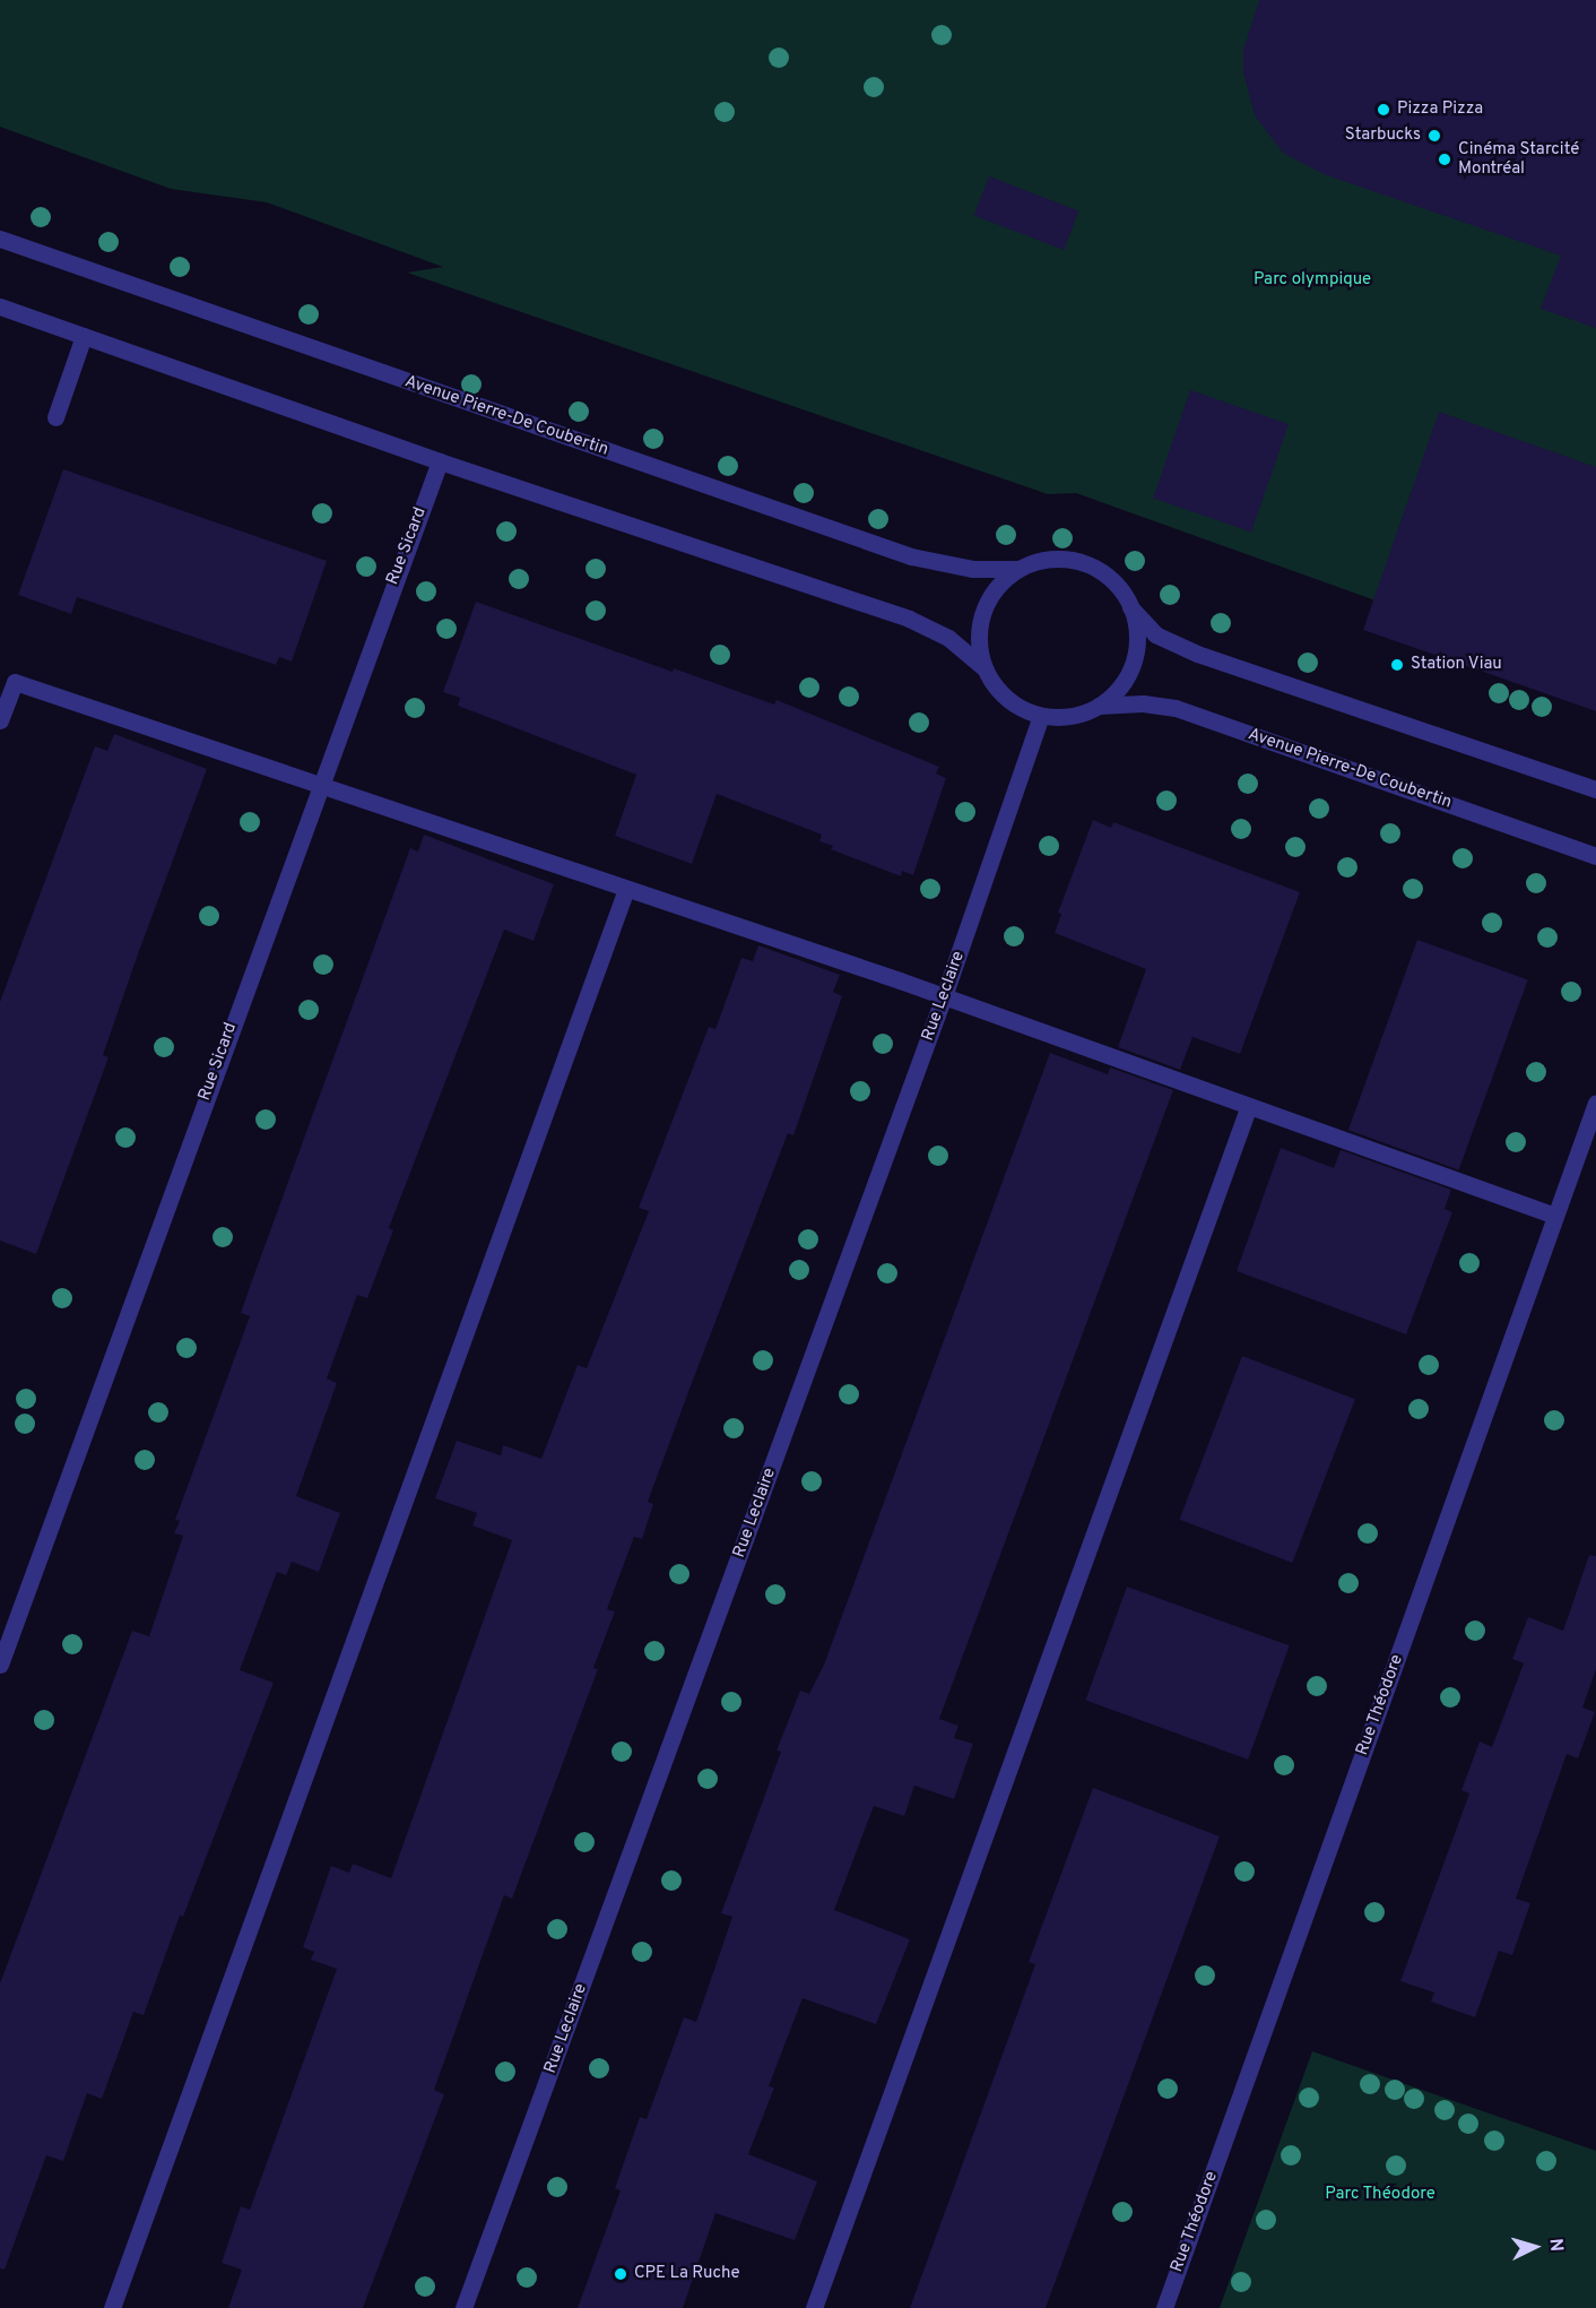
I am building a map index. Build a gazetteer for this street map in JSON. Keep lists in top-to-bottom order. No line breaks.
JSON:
{"streets":{"street":["Avenue Pierre-De Coubertin","Rue Sicard","Rue Leclaire","Rue Théodore"]},"crossings":[["Avenue Pierre-De Coubertin","Rue Leclaire"]],"parks":["Parc olympique","Parc Théodore"],"places":["Pizza Pizza","Starbucks","Cinéma Starcité Montréal","Station Viau","CPE La Ruche"],"north":"right"}
